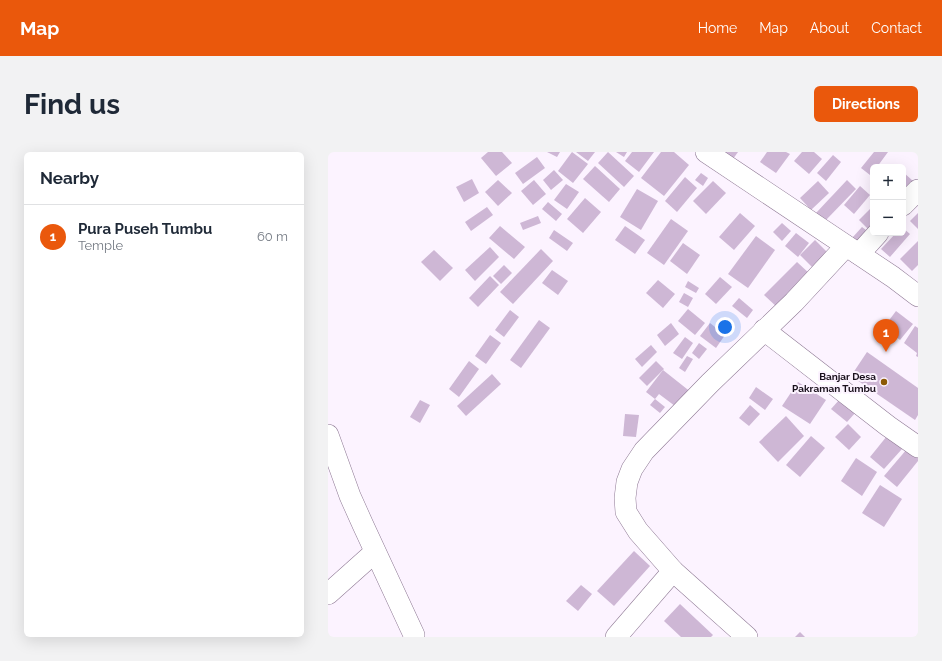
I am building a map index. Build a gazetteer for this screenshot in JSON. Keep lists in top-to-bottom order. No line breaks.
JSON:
{"places":["Banjar Desa Pakraman Tumbu"],"page":{"header":"Map","nav":["Home","Map","About","Contact"],"buttons":"Directions","title":"Find us","heading":"Nearby","map_buttons":["+","−"],"list":[{"mark":"1","name":"Pura Puseh Tumbu","note":"Temple","value":"60 m"}],"pins":"1"}}
